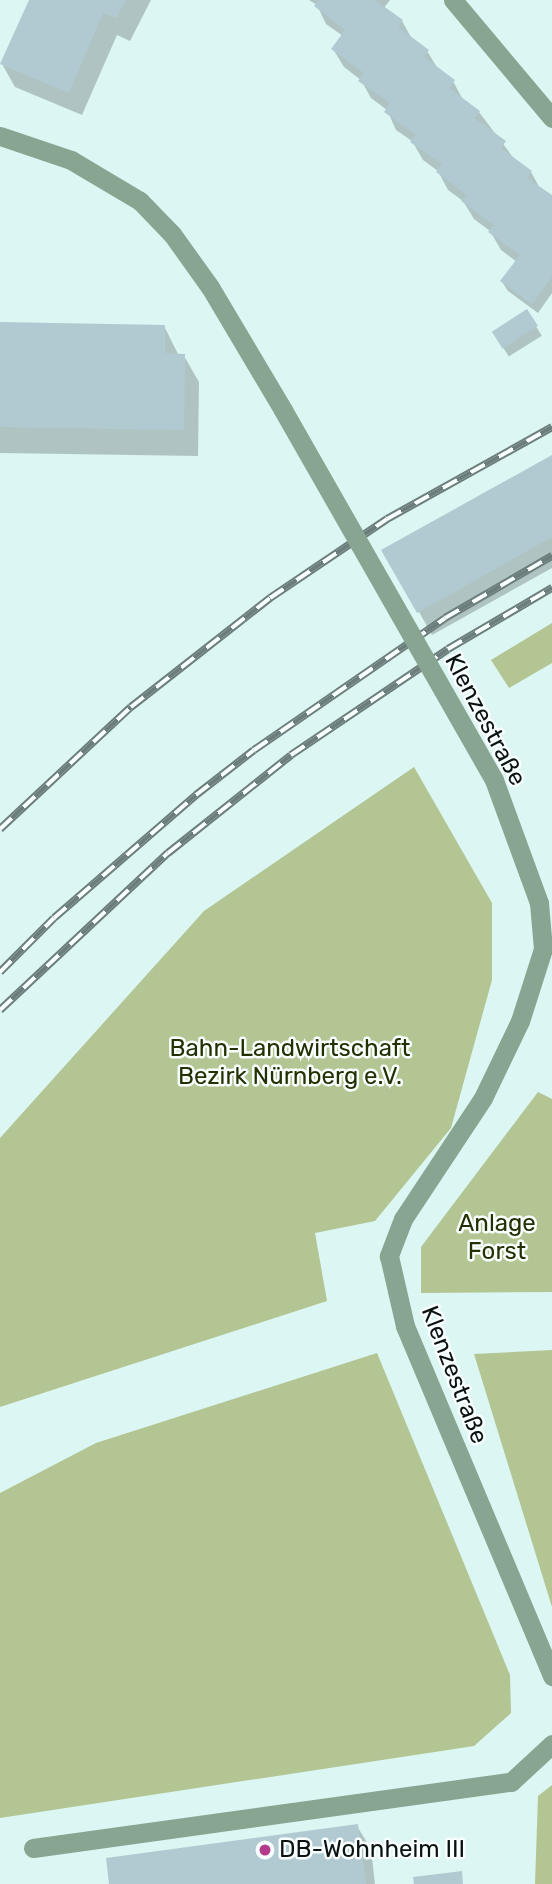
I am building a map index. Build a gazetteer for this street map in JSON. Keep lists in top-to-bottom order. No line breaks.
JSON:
{"streets":{"street":["Klenzestraße"]},"parks":["Bahn-Landwirtschaft Bezirk Nürnberg e.V.","Anlage Forst"],"places":["DB-Wohnheim III"]}
